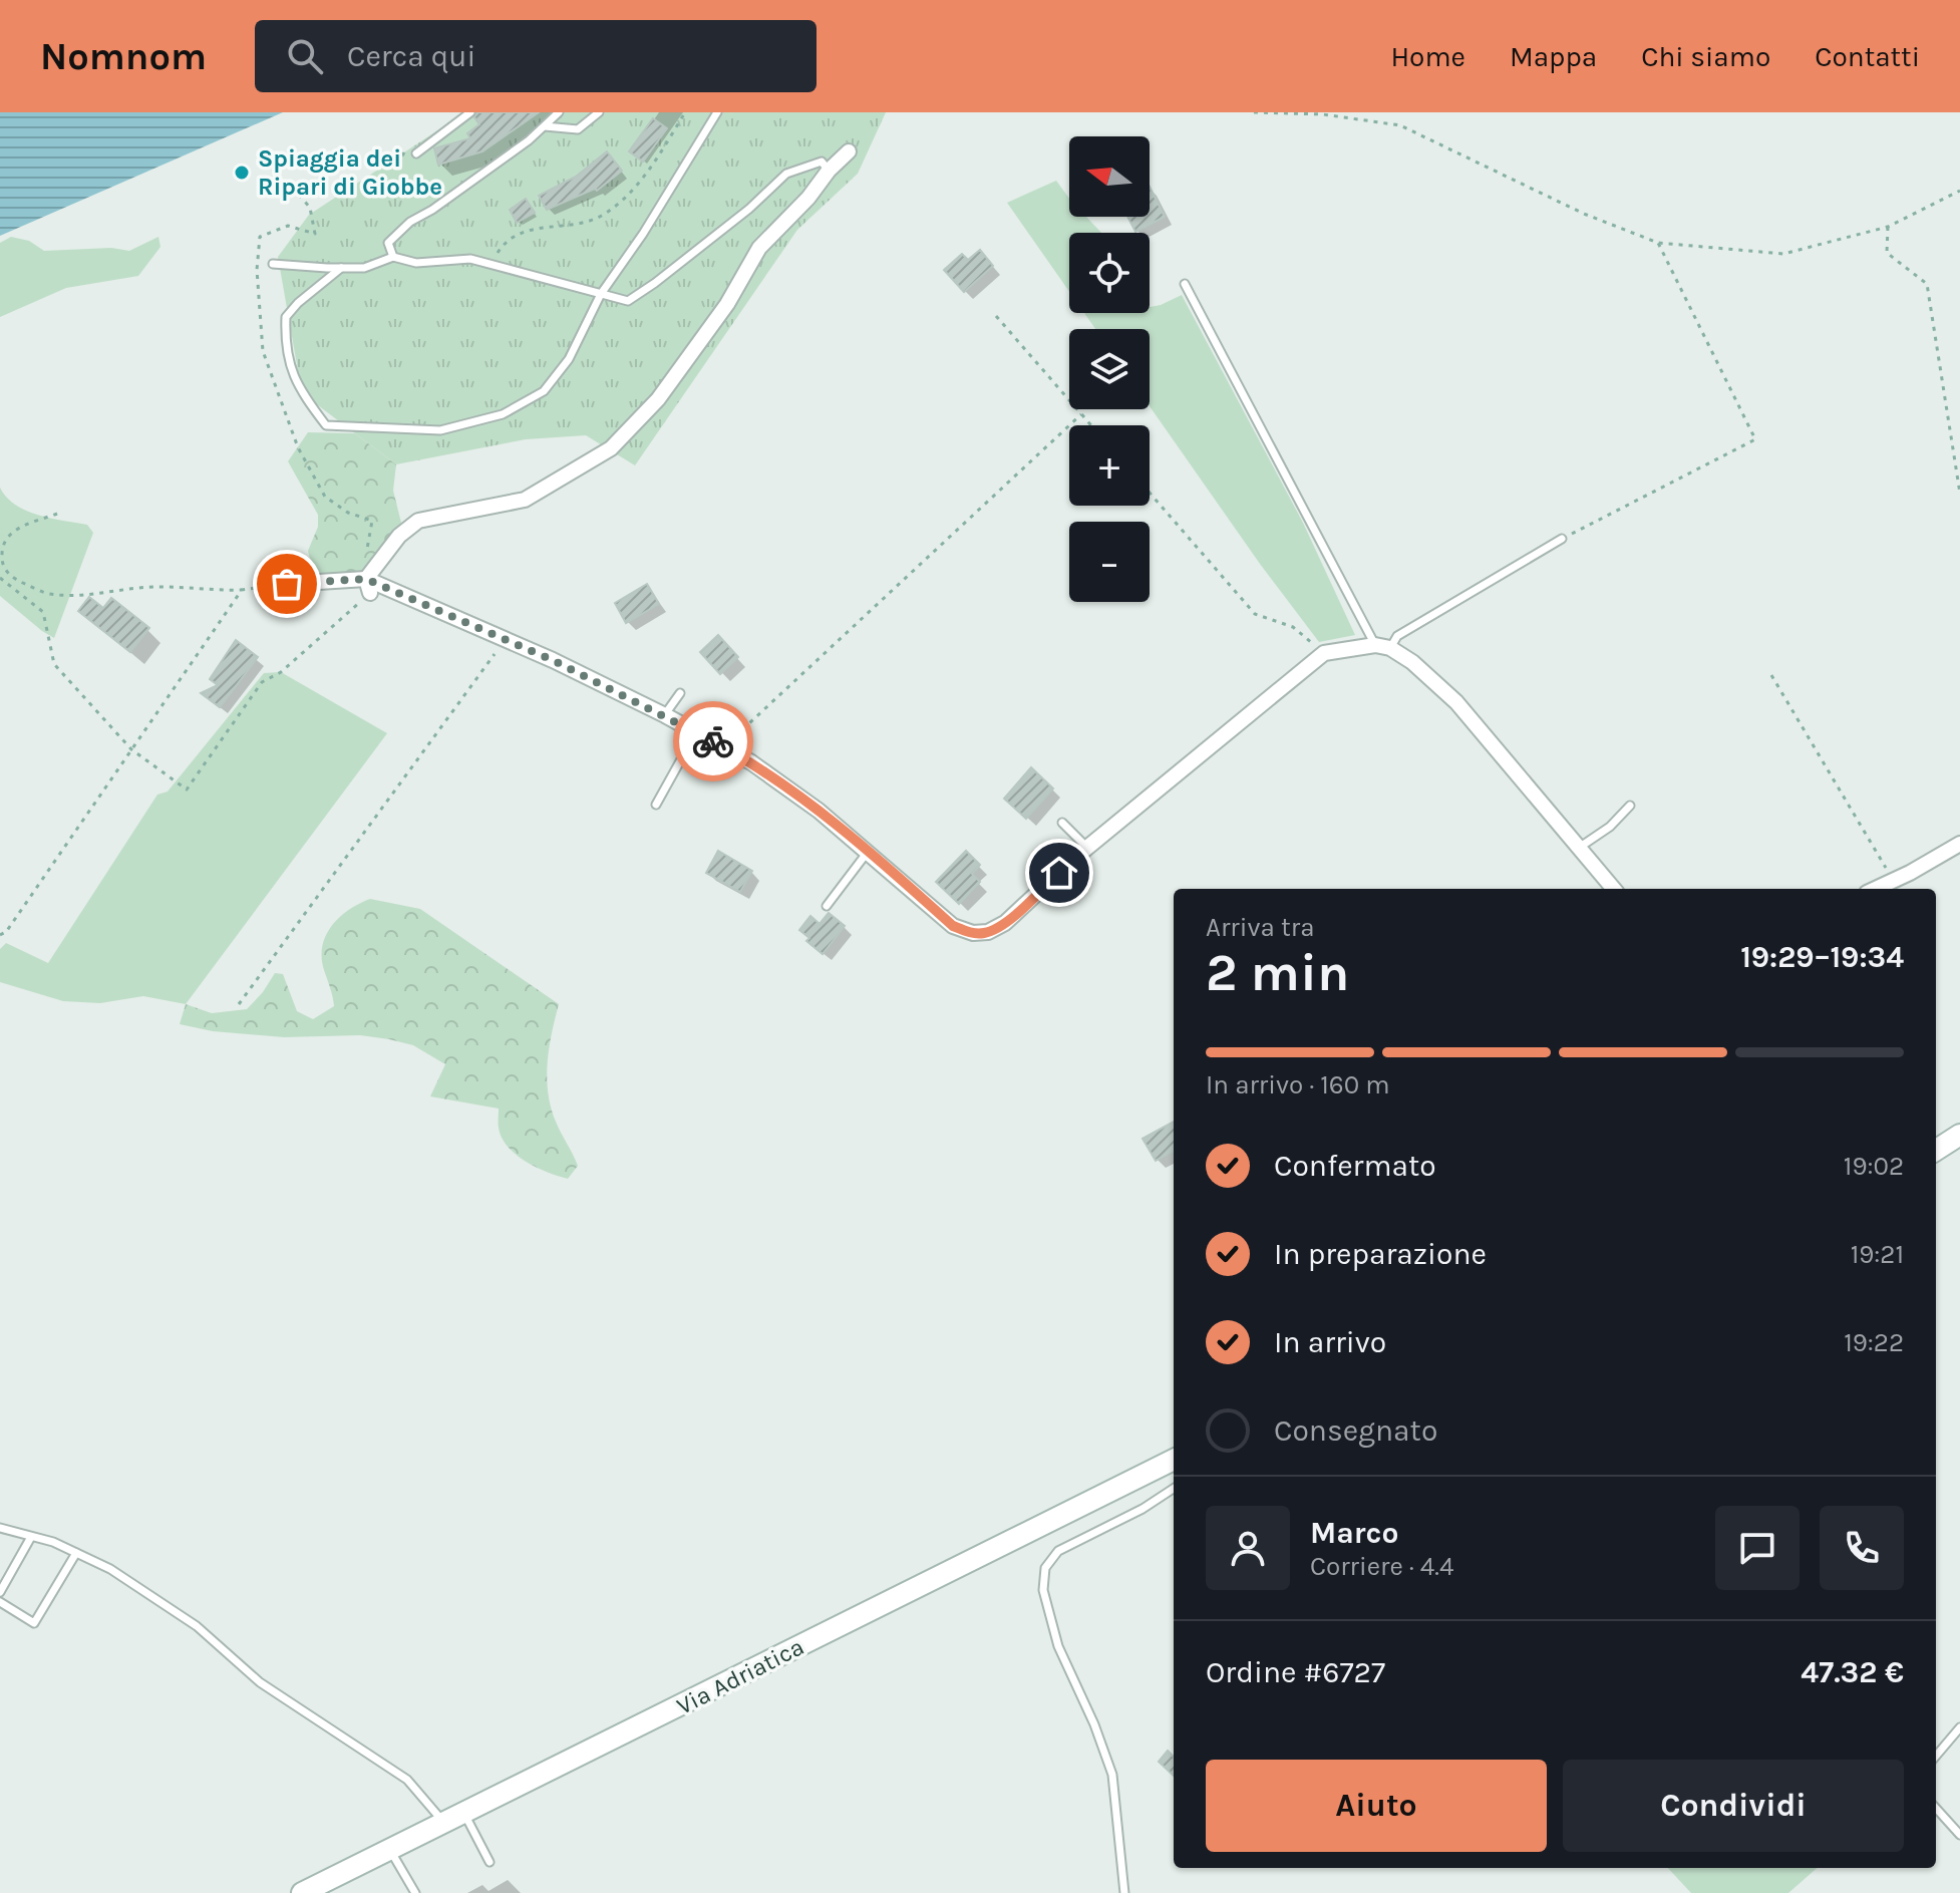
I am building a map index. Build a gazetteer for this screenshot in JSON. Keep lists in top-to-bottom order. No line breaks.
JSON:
{"streets":{"main road":["Via Adriatica"]},"places":["Spiaggia dei Ripari di Giobbe"],"north":"left","page":{"header":"Nomnom","search":"Cerca qui","nav":["Home","Mappa","Chi siamo","Contatti"],"map_buttons":["+","−"],"heading":["2 min","Arriva tra","19:29–19:34"],"panel":["Marco","Corriere · 4.4","Ordine #6727","47.32 €"],"bar":"In arrivo · 160 m","list":[["Confermato","19:02"],["In preparazione","19:21"],["In arrivo","19:22"],"Consegnato"],"buttons":["Aiuto","Condividi"]}}
